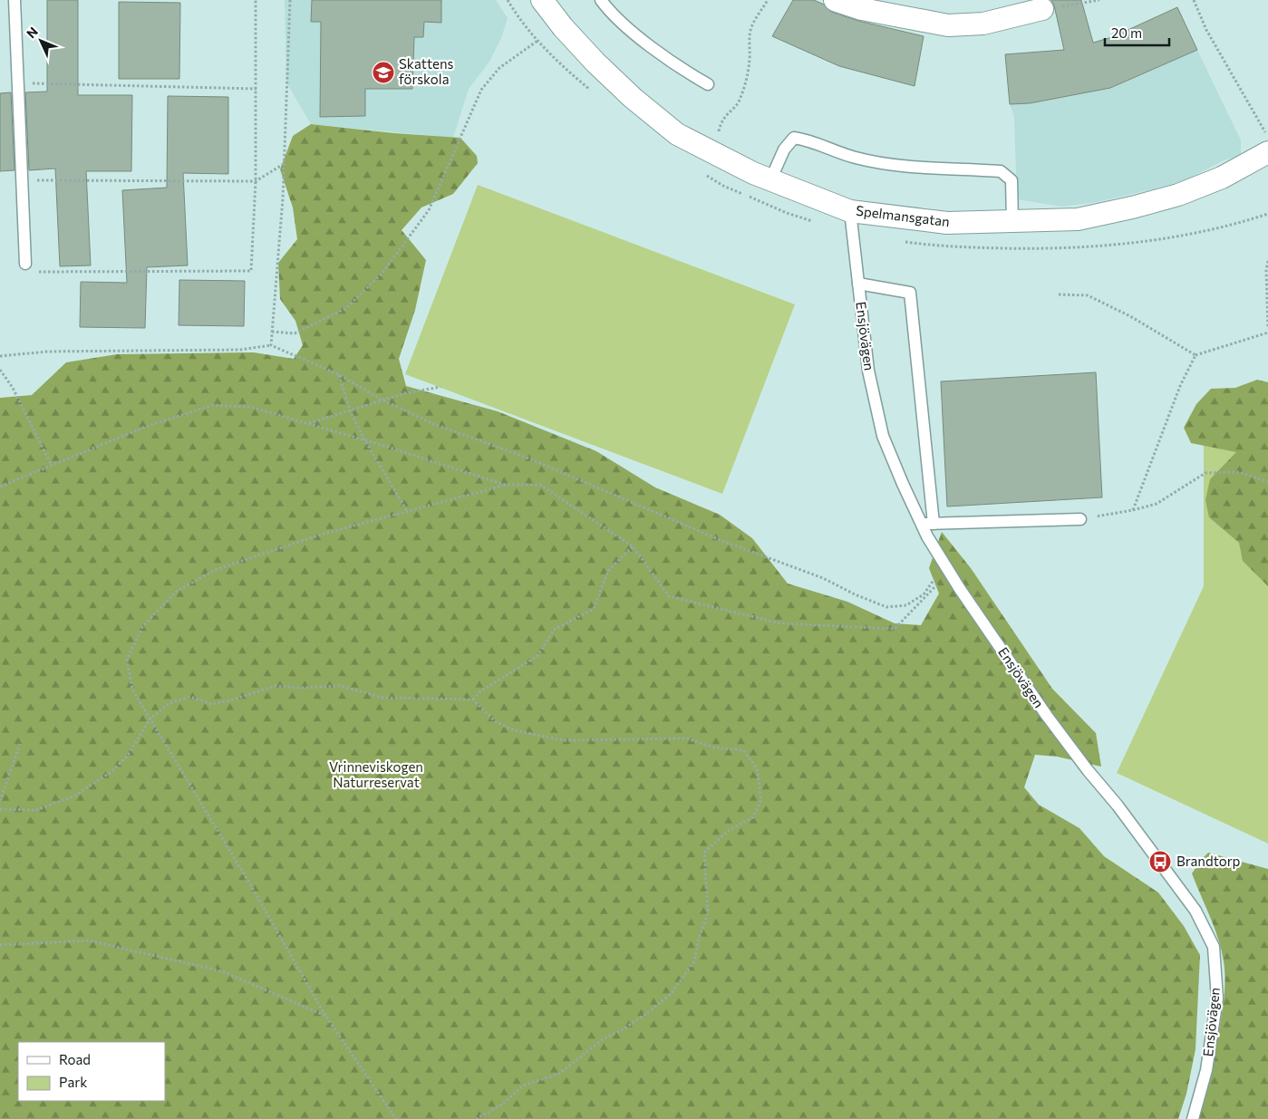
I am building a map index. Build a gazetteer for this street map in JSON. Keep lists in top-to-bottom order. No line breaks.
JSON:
{"streets":{"street":["Spelmansgatan"],"lane":["Ensjövägen"]},"crossings":[["Spelmansgatan","Ensjövägen"]],"parks":["Vrinneviskogen Naturreservat"],"places":{"school or university":["Skattens förskola"],"bus stop":["Brandtorp"]},"legend":["Road","Park"],"scale_bar":"20 m","north":"top left"}
